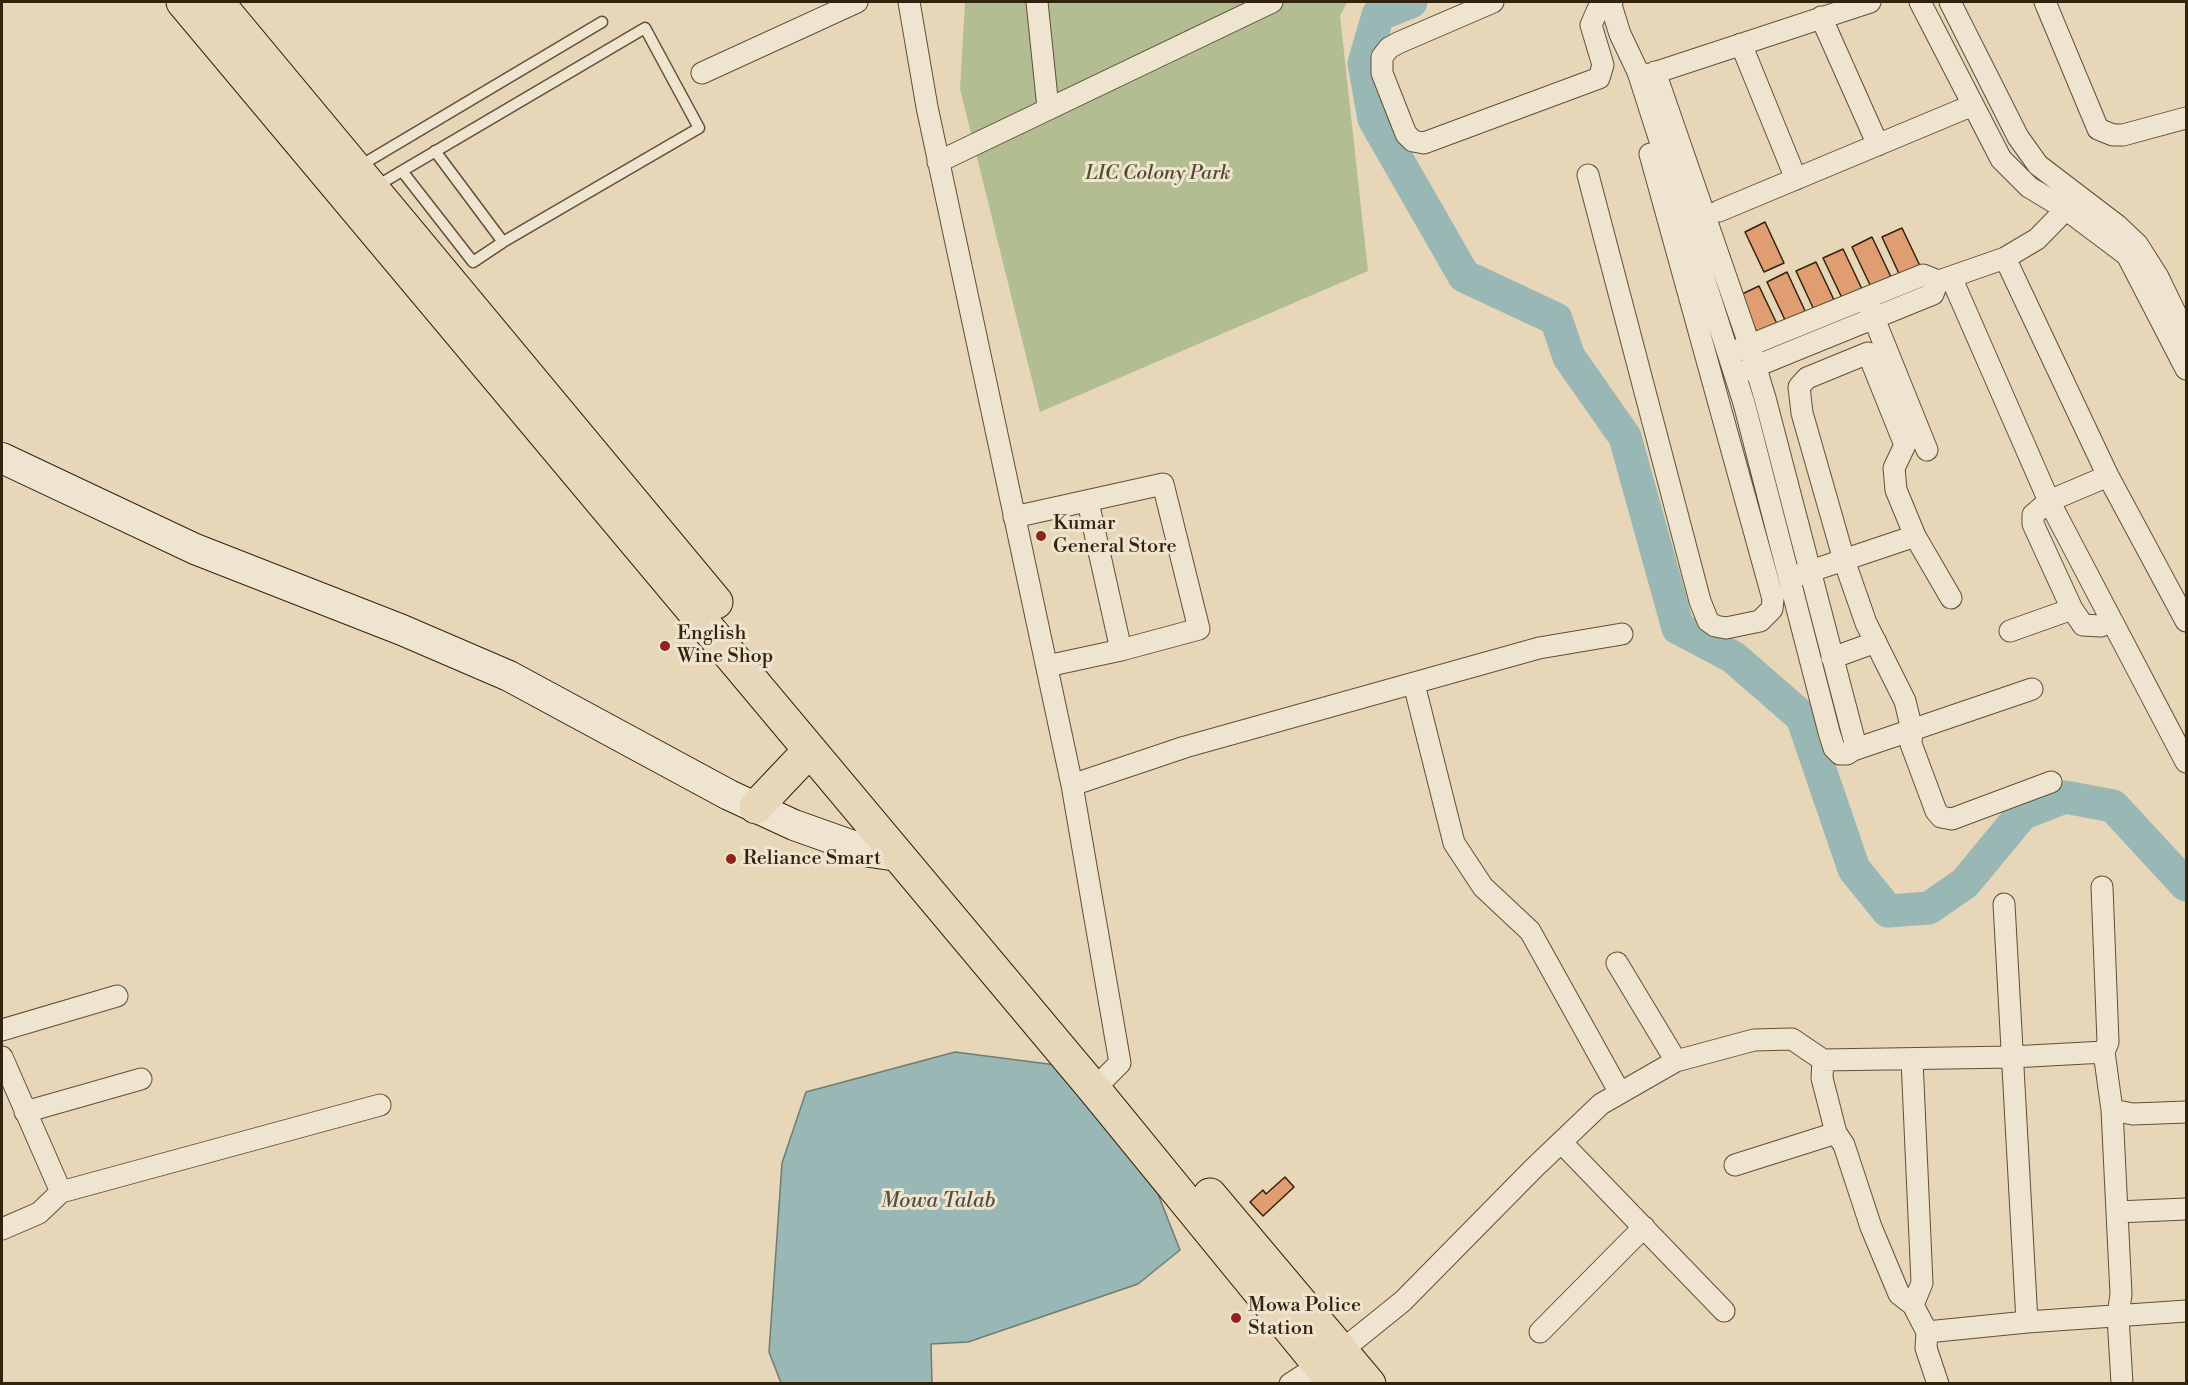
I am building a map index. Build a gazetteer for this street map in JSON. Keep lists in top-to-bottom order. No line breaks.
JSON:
{"water":["Mowa Talab"],"parks":["LIC Colony Park"],"places":["Kumar General Store","English Wine Shop","Reliance Smart","Mowa Police Station"]}
